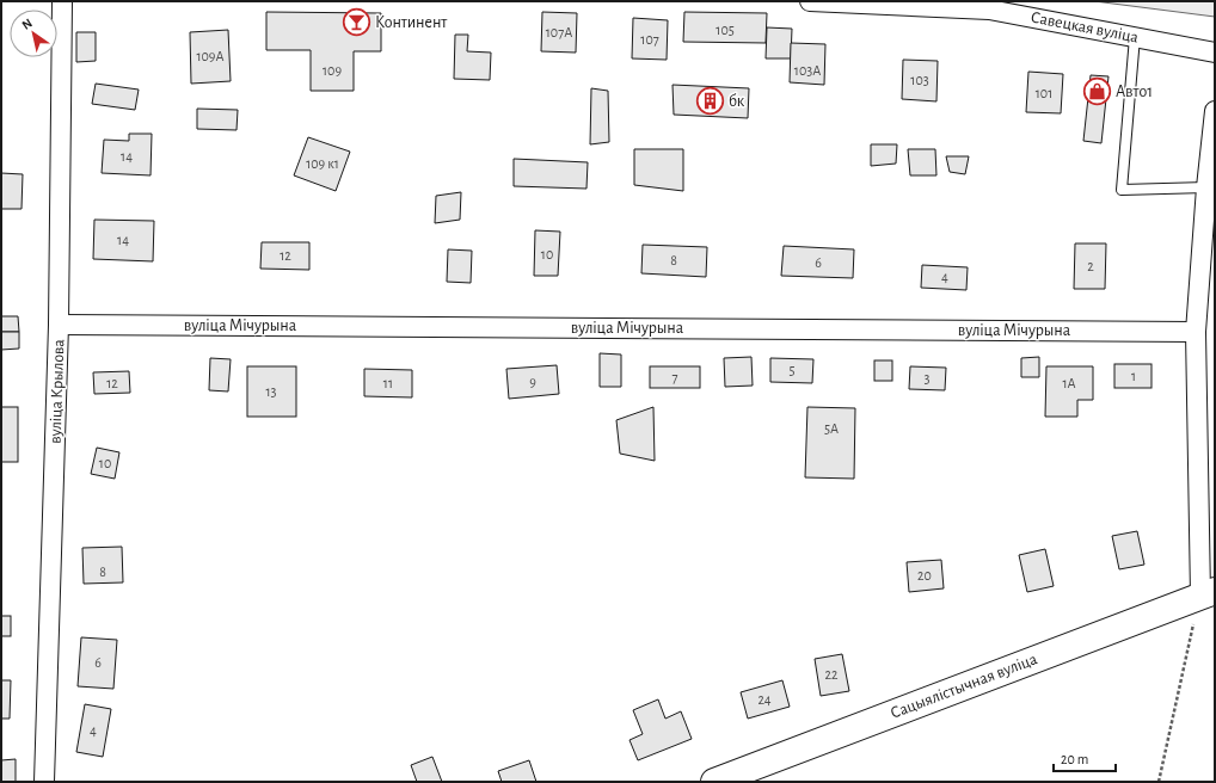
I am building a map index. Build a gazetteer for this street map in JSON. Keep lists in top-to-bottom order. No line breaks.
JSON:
{"streets":{"main road":["Сацыялістычная вуліца"],"street":["Савецкая вуліца","вуліца Мічурына","вуліца Крылова"]},"crossings":[["вуліца Мічурына","вуліца Крылова"]],"places":{"bar":["Континент"],"shop":["Авто1"],"building":["бк"]},"house_numbers":["105","107А","107","109А","109","103А","103","101","14","109 к1","14","10","12","8","6","2","4","5","1","7","3","9","12","11","1А","13","5А","10","8","20","6","22","24","4"],"scale_bar":"20 m","north":"top left"}
